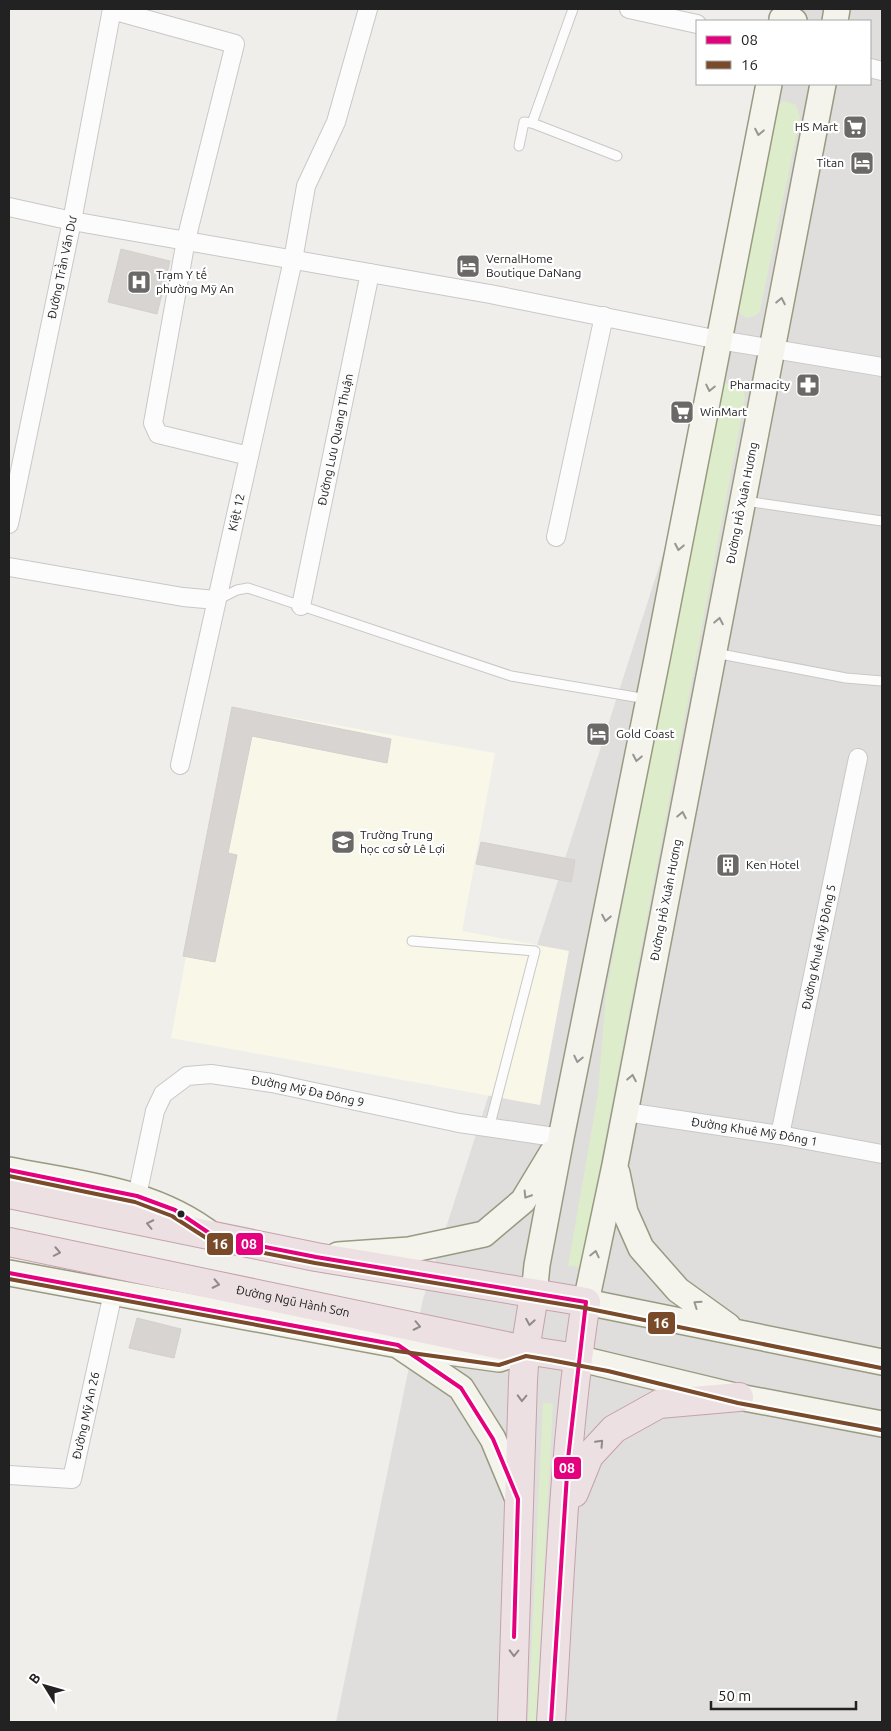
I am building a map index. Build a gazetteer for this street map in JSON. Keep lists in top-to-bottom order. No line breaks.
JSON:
{"streets":{"highway":["Đường Hồ Xuân Hương","Đường Ngũ Hành Sơn"],"street":["Đường Trần Văn Dư","Đường Lưu Quang Thuận","Kiệt 12","Đường Khuê Mỹ Đông 5","Đường Mỹ Đa Đông 9","Đường Khuê Mỹ Đông 1","Đường Mỹ An 26"]},"crossings":[["Đường Hồ Xuân Hương","Đường Khuê Mỹ Đông 1"],["Đường Hồ Xuân Hương","Đường Ngũ Hành Sơn"],["Đường Khuê Mỹ Đông 5","Đường Khuê Mỹ Đông 1"]],"places":{"supermarket":["HS Mart","WinMart"],"hotel":["Titan","VernalHome Boutique DaNang","Gold Coast"],"hospital":["Trạm Y tế phường Mỹ An"],"pharmacy":["Pharmacity"],"school or university":["Trường Trung học cơ sở Lê Lợi"],"building":["Ken Hotel"]},"lines":["transit line 08","transit line 16"],"legend":["08","16"],"scale_bar":"50 m","north":"top left"}
